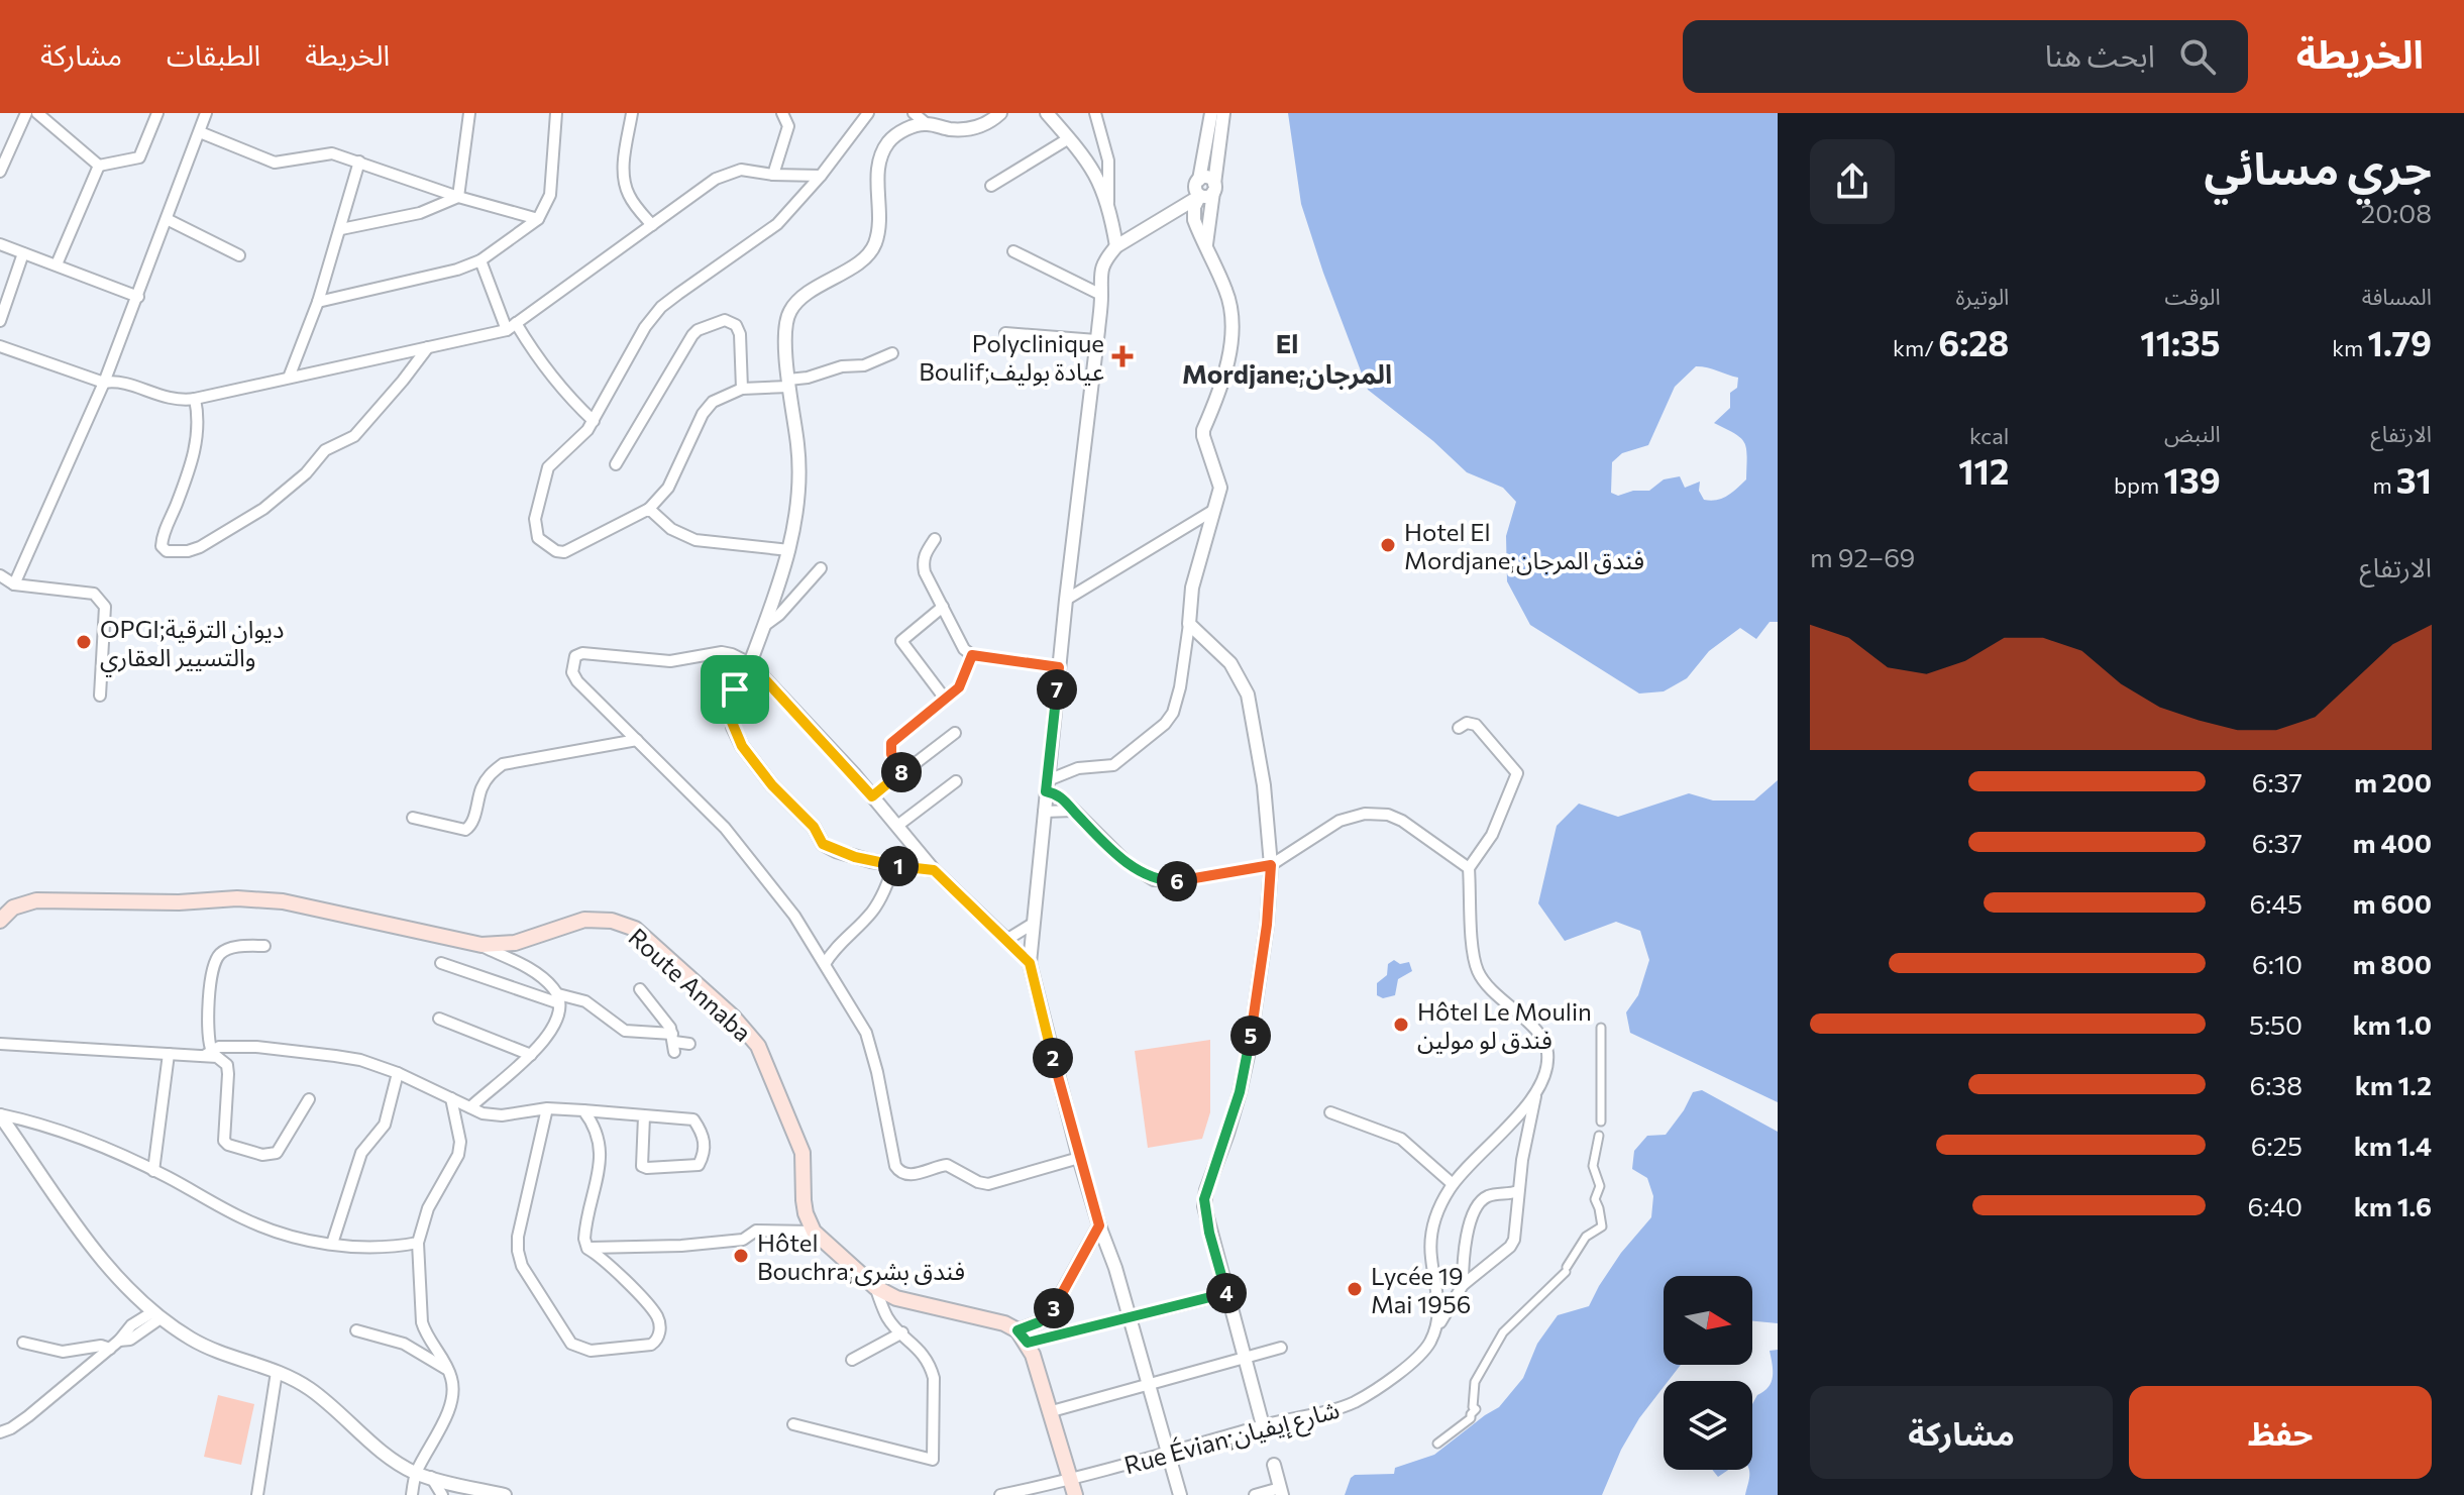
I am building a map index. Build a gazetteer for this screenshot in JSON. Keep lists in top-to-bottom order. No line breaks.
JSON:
{"streets":{"main road":["Route Annaba"],"street":["Rue Évian;شارع إيفيان"]},"districts":["El Mordjane;المرجان"],"places":{"health":["Polyclinique Boulif;عيادة بوليف"],"other":["Hotel El Mordjane;فندق المرجان","OPGI;ديوان الترقية والتسيير العقاري","Hôtel Le Moulin فندق لو مولين","Hôtel Bouchra;فندق بشرى","Lycée 19 Mai 1956"]},"north":"right","page":{"header":"الخريطة","search":"ابحث هنا","nav":["الخريطة","الطبقات","مشاركة"],"heading":["جري مسائي","20:08"],"stats":[["المسافة","1.79 km"],["الوقت","11:35"],["الوتيرة","6:28 /km"],["الارتفاع","31 m"],["النبض","139 bpm"],["kcal","112"]],"chart":["الارتفاع","69–92 m"],"pins":["7","8","1","6","5","2","4","3"],"list":[{"name":"200 m","note":"6:37"},{"name":"400 m","note":"6:37"},{"name":"600 m","note":"6:45"},{"name":"800 m","note":"6:10"},{"name":"1.0 km","note":"5:50"},{"name":"1.2 km","note":"6:38"},{"name":"1.4 km","note":"6:25"},{"name":"1.6 km","note":"6:40"}],"buttons":["حفظ","مشاركة"]}}
